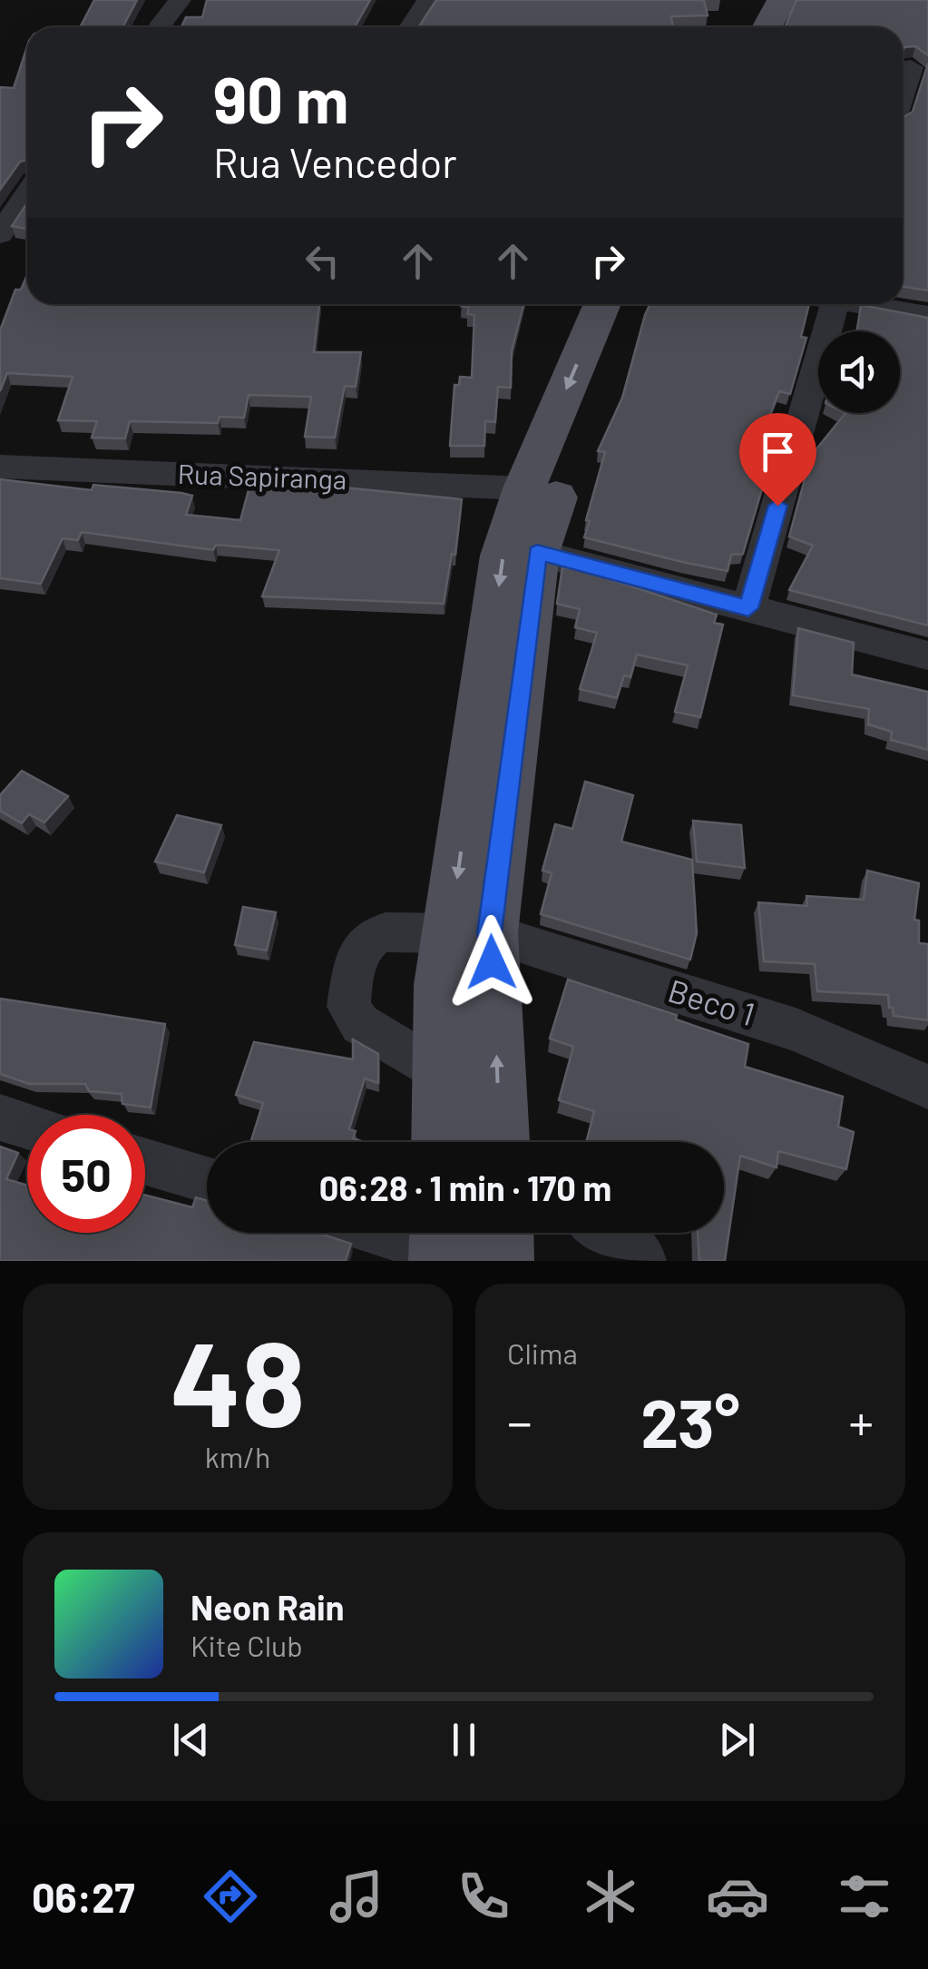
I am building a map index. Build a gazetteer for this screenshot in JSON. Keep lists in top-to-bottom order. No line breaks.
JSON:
{"streets":{"street":["Rua Sapiranga","Beco 1"]},"page":{"turn":["90 m","Rua Vencedor"],"limit":"50","trip":"06:28 · 1 min · 170 m","tile":[["48","km/h"],"Clima"],"heat":["−","23°","+"],"song":["Neon Rain","Kite Club"],"tabs":"06:27"}}
